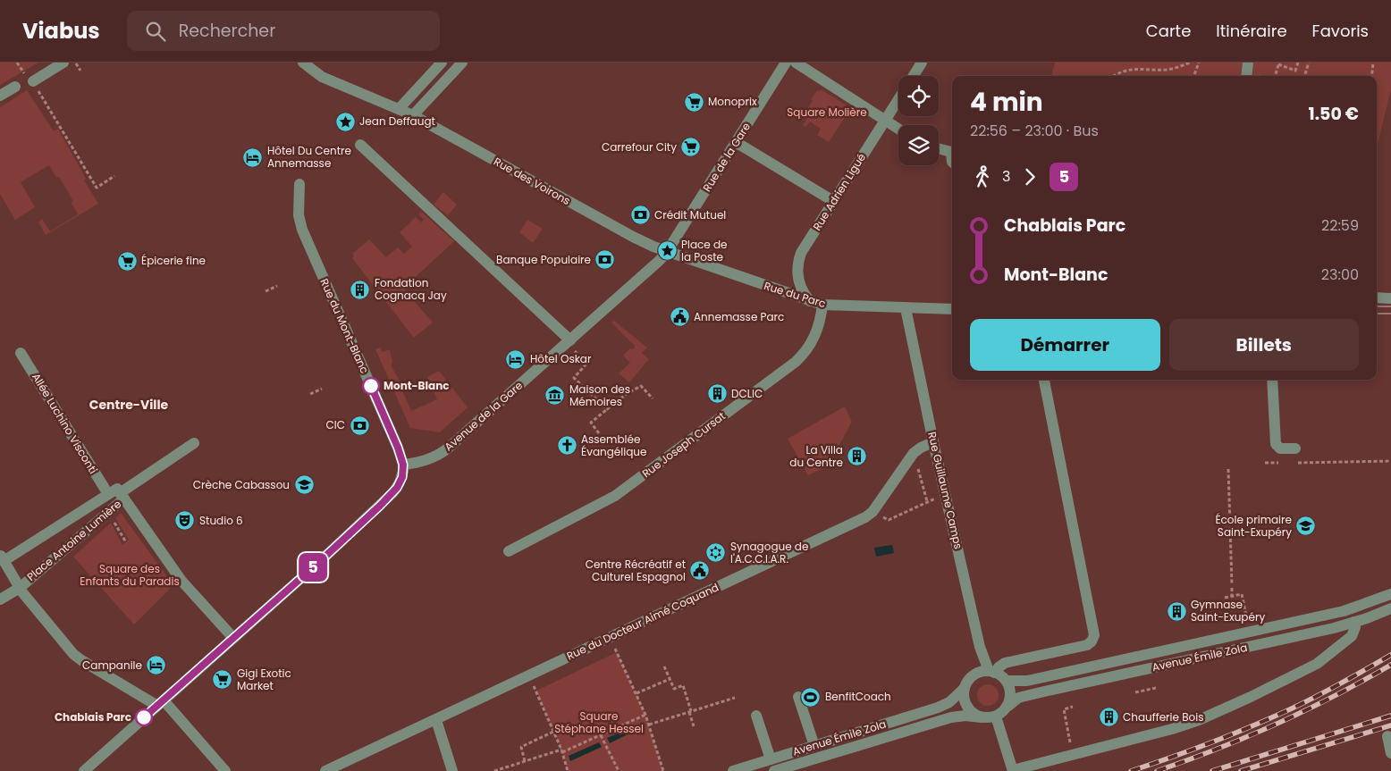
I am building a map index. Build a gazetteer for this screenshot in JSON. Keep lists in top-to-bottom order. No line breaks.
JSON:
{"streets":{"street":["Rue de la Gare","Rue des Voirons","Rue Adrien Ligué","Rue du Parc","Rue du Mont-Blanc","Avenue de la Gare","Allée Luchino Visconti","Rue Joseph Cursat","Rue Guillaume Camps","Place Antoine Lumière","Rue du Docteur Aimé Coquand","Avenue Émile Zola"]},"crossings":[["Rue de la Gare","Rue des Voirons"],["Rue de la Gare","Rue du Parc"],["Rue de la Gare","Avenue de la Gare"],["Rue des Voirons","Rue du Parc"],["Rue des Voirons","Avenue de la Gare"],["Rue Adrien Ligué","Rue du Parc"],["Rue du Parc","Avenue de la Gare"],["Rue du Parc","Rue Joseph Cursat"],["Rue du Parc","Rue Guillaume Camps"],["Rue du Mont-Blanc","Avenue de la Gare"],["Allée Luchino Visconti","Place Antoine Lumière"],["Rue Guillaume Camps","Rue du Docteur Aimé Coquand"],["Rue Guillaume Camps","Avenue Émile Zola"]],"districts":["Centre-Ville"],"parks":["Square Molière","Square des Enfants du Paradis","Square Stéphane Hessel"],"places":{"supermarket":["Monoprix","Carrefour City","Épicerie fine","Gigi Exotic Market"],"place":["Jean Deffaugt","Place de la Poste"],"hotel":["Hôtel Du Centre Annemasse","Hôtel Oskar","Campanile"],"bank":["Crédit Mutuel","Banque Populaire","CIC"],"building":["Fondation Cognacq Jay","DCLIC","La Villa du Centre","Gymnase Saint-Exupéry","Chaufferie Bois"],"public building":["Annemasse Parc","Centre Récréatif et Culturel Espagnol"],"other":["Mont-Blanc","Chablais Parc"],"museum":["Maison des Mémoires"],"church":["Assemblée Évangélique"],"school or university":["Crèche Cabassou","École primaire Saint-Exupéry"],"theatre":["Studio 6"],"synagogue":["Synagogue de l'A.C.C.I.A.R."],"sports":["BenfitCoach"]},"lines":["bus line 5"],"page":{"header":"Viabus","search":"Rechercher","nav":["Carte","Itinéraire","Favoris"],"on_map":"5","heading":["4 min","22:56 – 23:00 · Bus","1.50 €"],"legs":["3","5"],"list":[{"name":"Chablais Parc","value":"22:59"},{"name":"Mont-Blanc","value":"23:00"}],"buttons":["Démarrer","Billets"]}}
